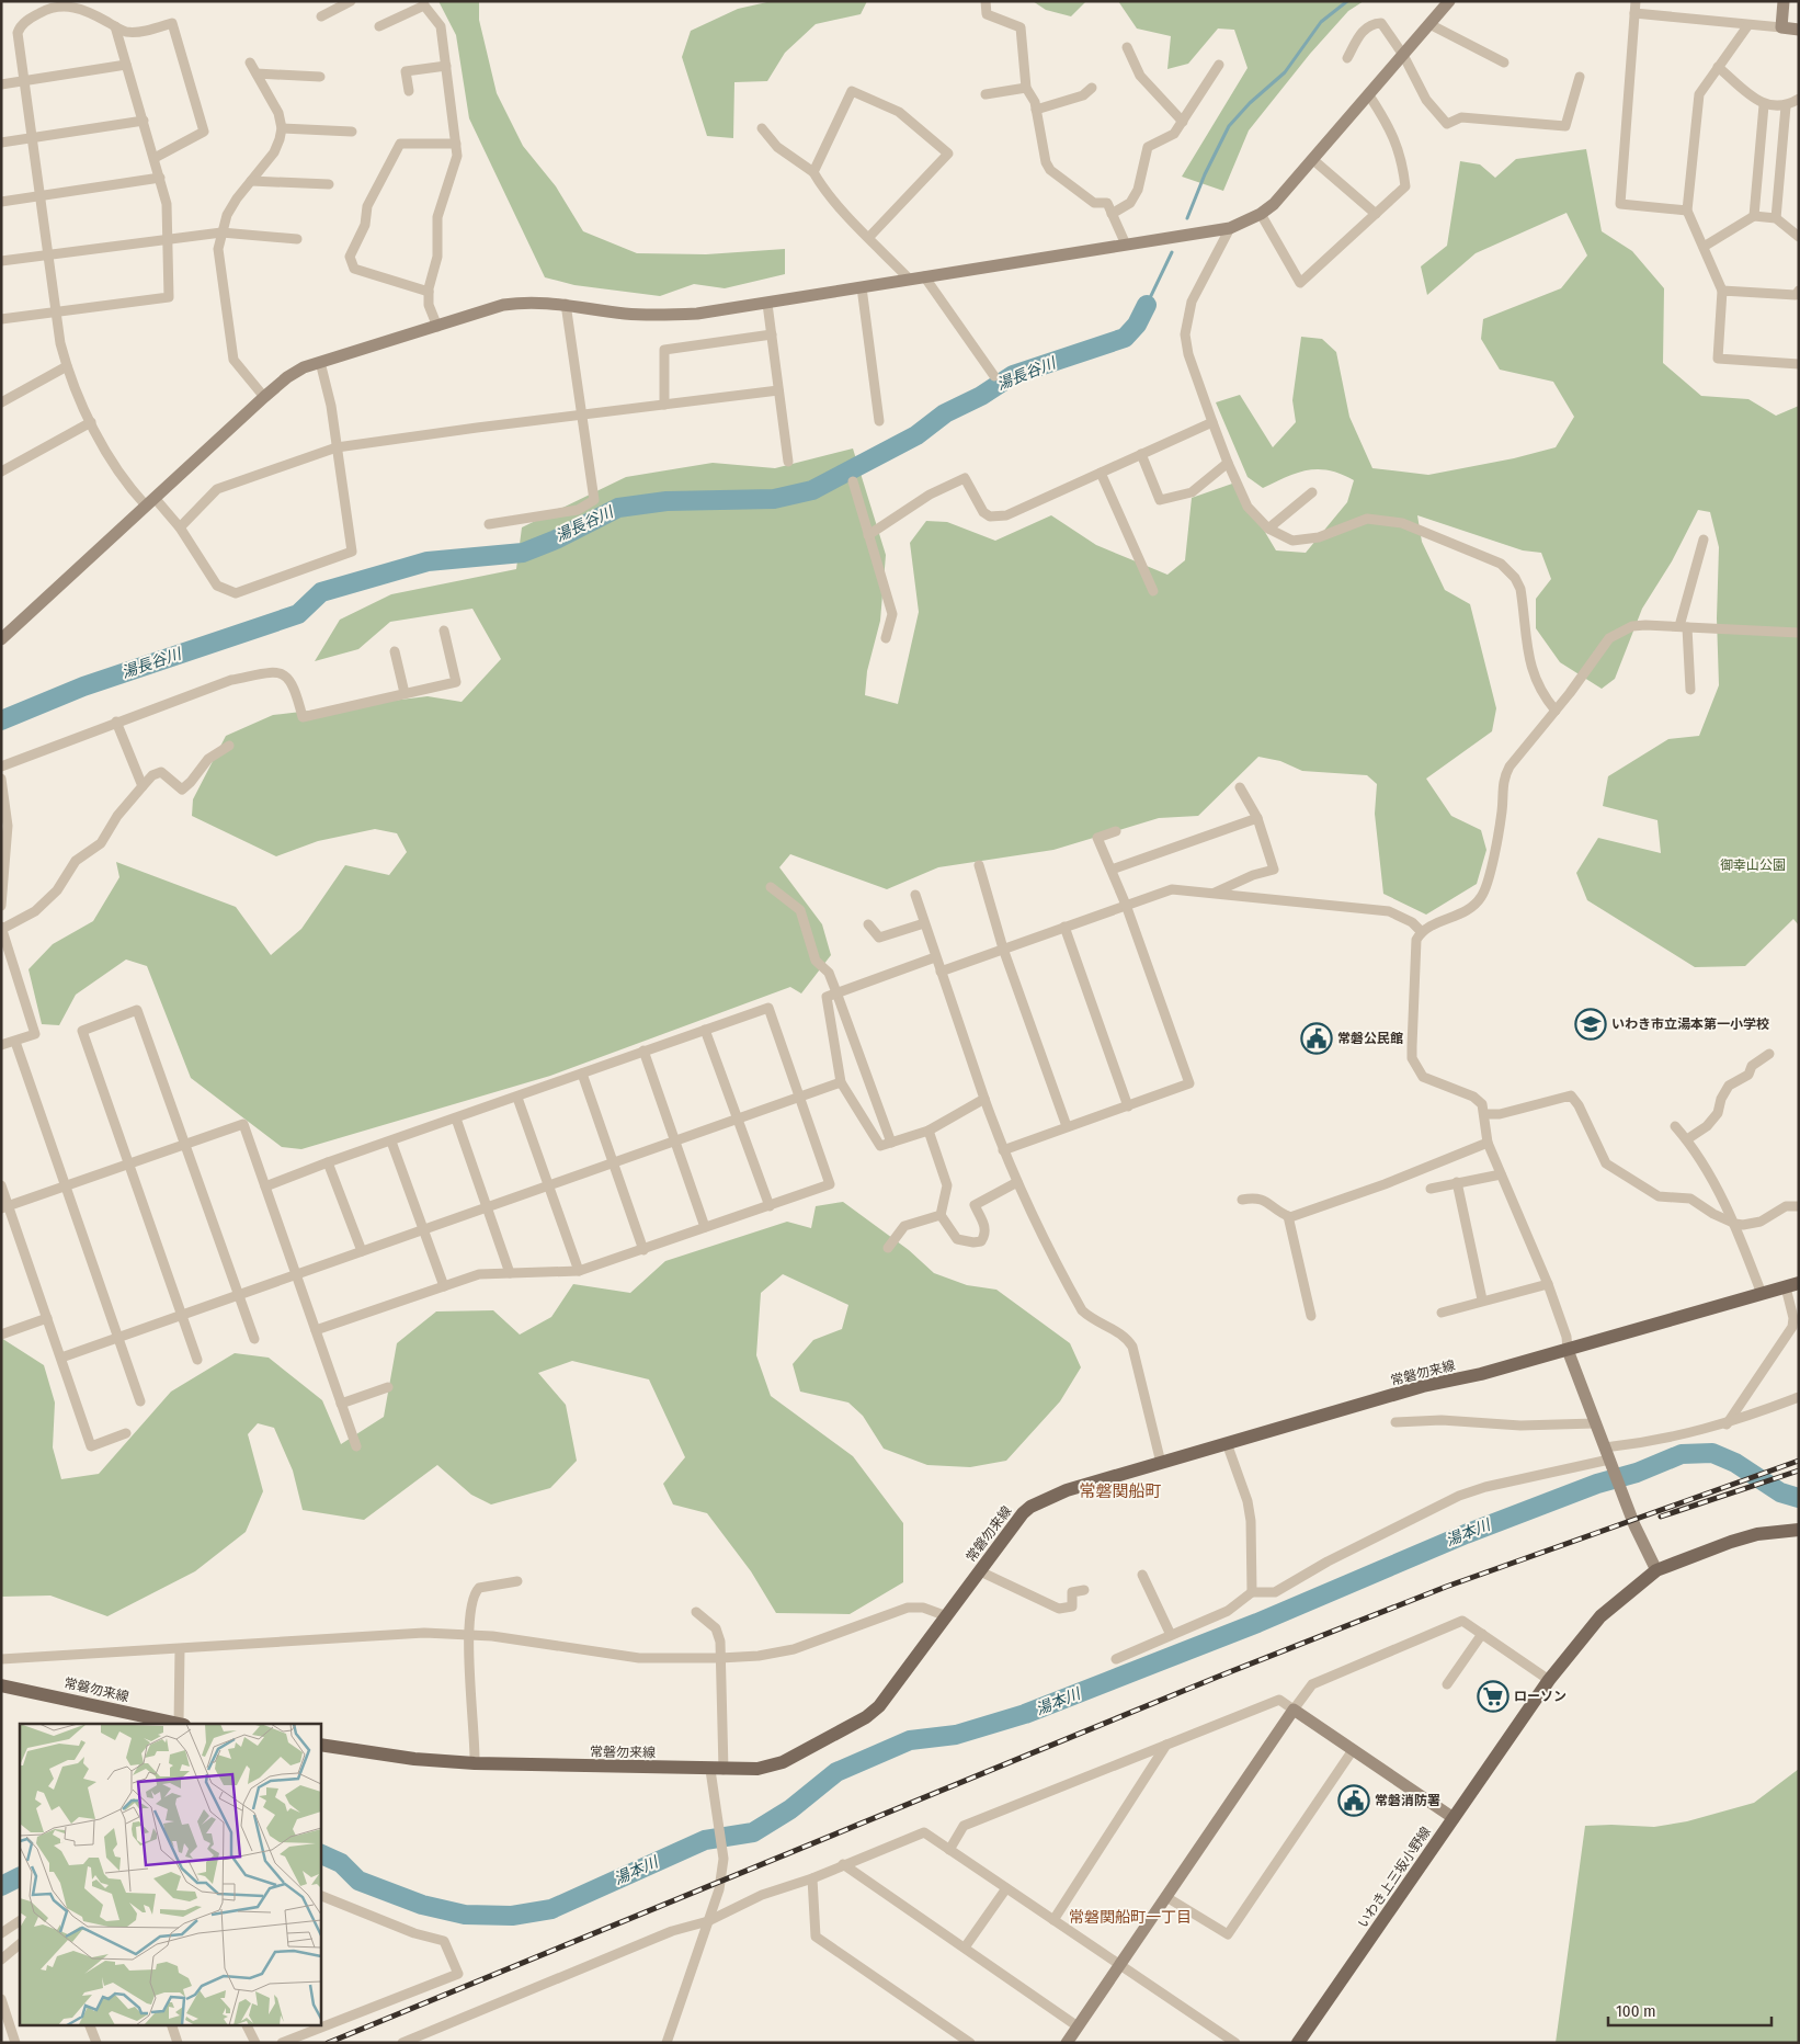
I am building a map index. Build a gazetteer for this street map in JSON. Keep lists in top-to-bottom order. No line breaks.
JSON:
{"streets":{"main road":["常磐勿来線","いわき上三坂小野線"]},"districts":["常磐関船町","常磐関船町一丁目"],"water":["湯長谷川","湯本川"],"parks":["御幸山公園"],"places":{"school or university":["いわき市立湯本第一小学校"],"public building":["常磐公民館","常磐消防署"],"supermarket":["ローソン"]},"scale_bar":"100 m"}
